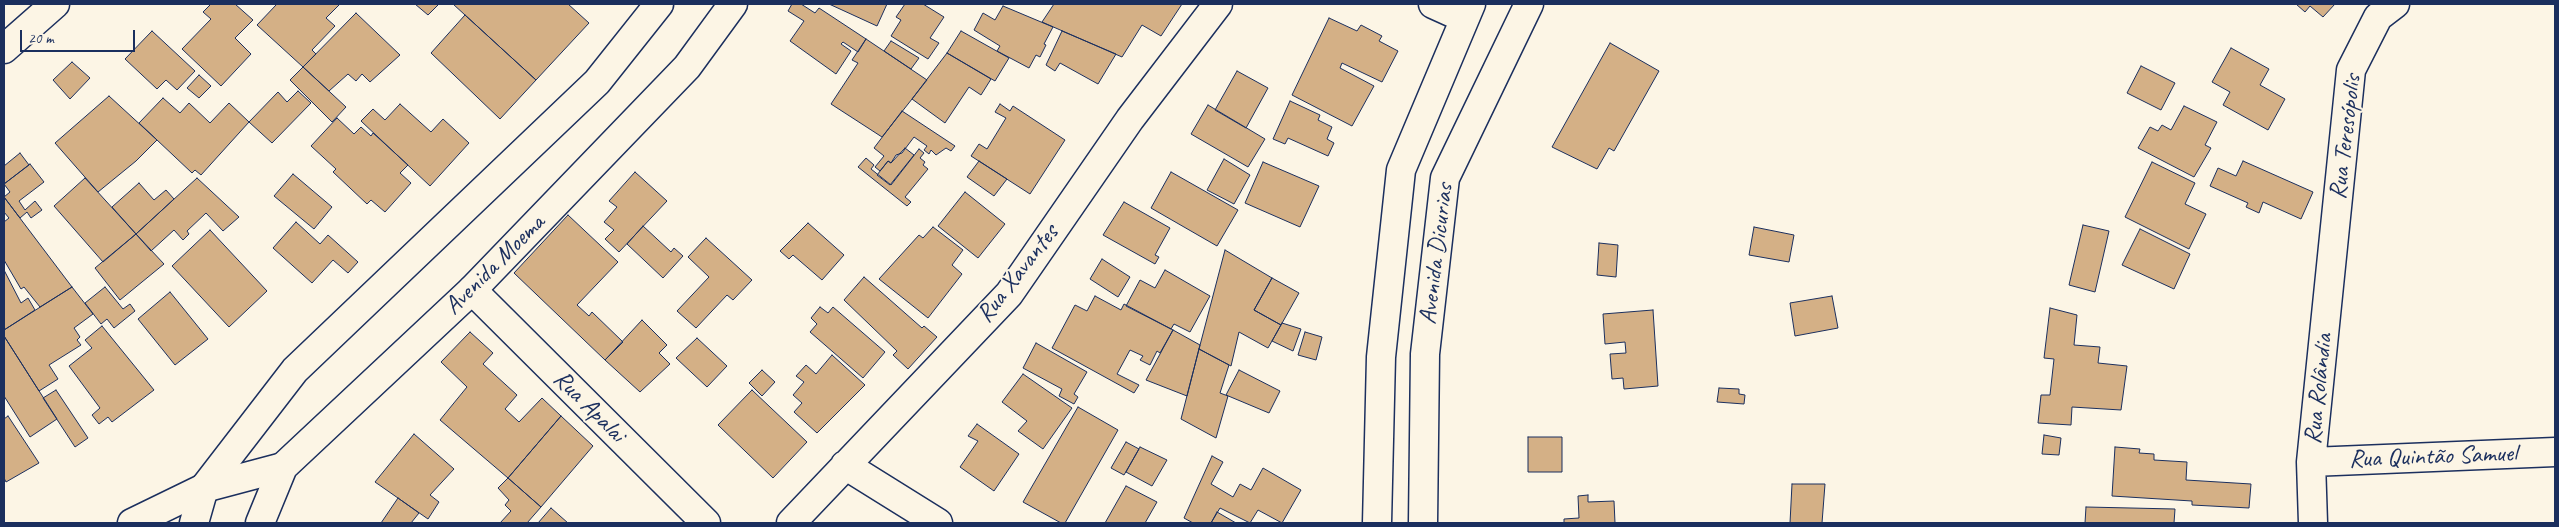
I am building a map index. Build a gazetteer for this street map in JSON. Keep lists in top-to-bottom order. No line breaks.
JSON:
{"streets":{"street":["Rua Teresópolis","Avenida Dicurias","Avenida Moema","Rua Xavantes","Rua Rolândia","Rua Apalai","Rua Quintão Samuel"]},"crossings":[["Rua Teresópolis","Rua Rolândia"],["Avenida Moema","Rua Apalai"],["Rua Rolândia","Rua Quintão Samuel"]],"scale_bar":"20 m"}
